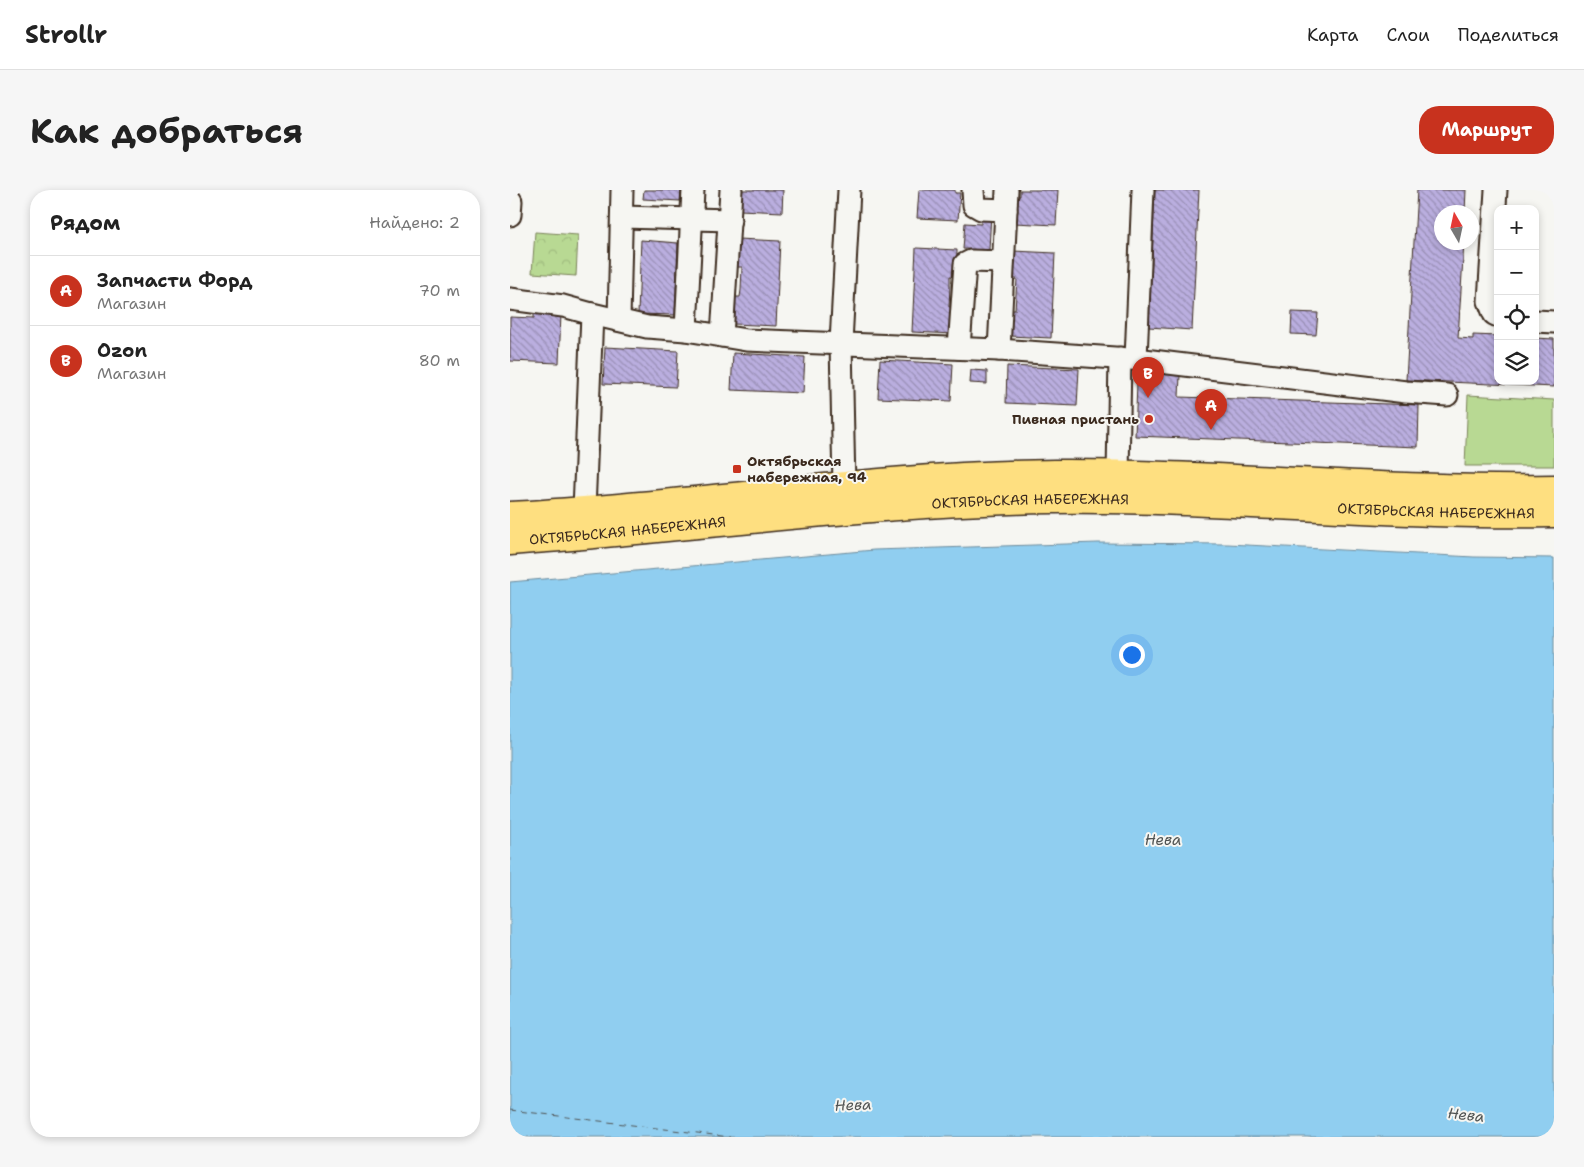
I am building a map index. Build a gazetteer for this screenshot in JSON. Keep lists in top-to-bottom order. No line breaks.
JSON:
{"streets":{"main road":["ОКТЯБРЬСКАЯ НАБЕРЕЖНАЯ"]},"water":["Нева"],"places":{"other":["Пивная пристань"],"transit":["Октябрьская набережная, 94"]},"north":"top","page":{"header":"Strollr","nav":["Карта","Слои","Поделиться"],"buttons":"Маршрут","title":"Как добраться","heading":["Рядом","Найдено: 2"],"map_buttons":["+","−"],"list":[{"mark":"A","name":"Запчасти Форд","note":"Магазин","value":"70 m"},{"mark":"B","name":"Ozon","note":"Магазин","value":"80 m"}],"pins":["B","A"]}}
